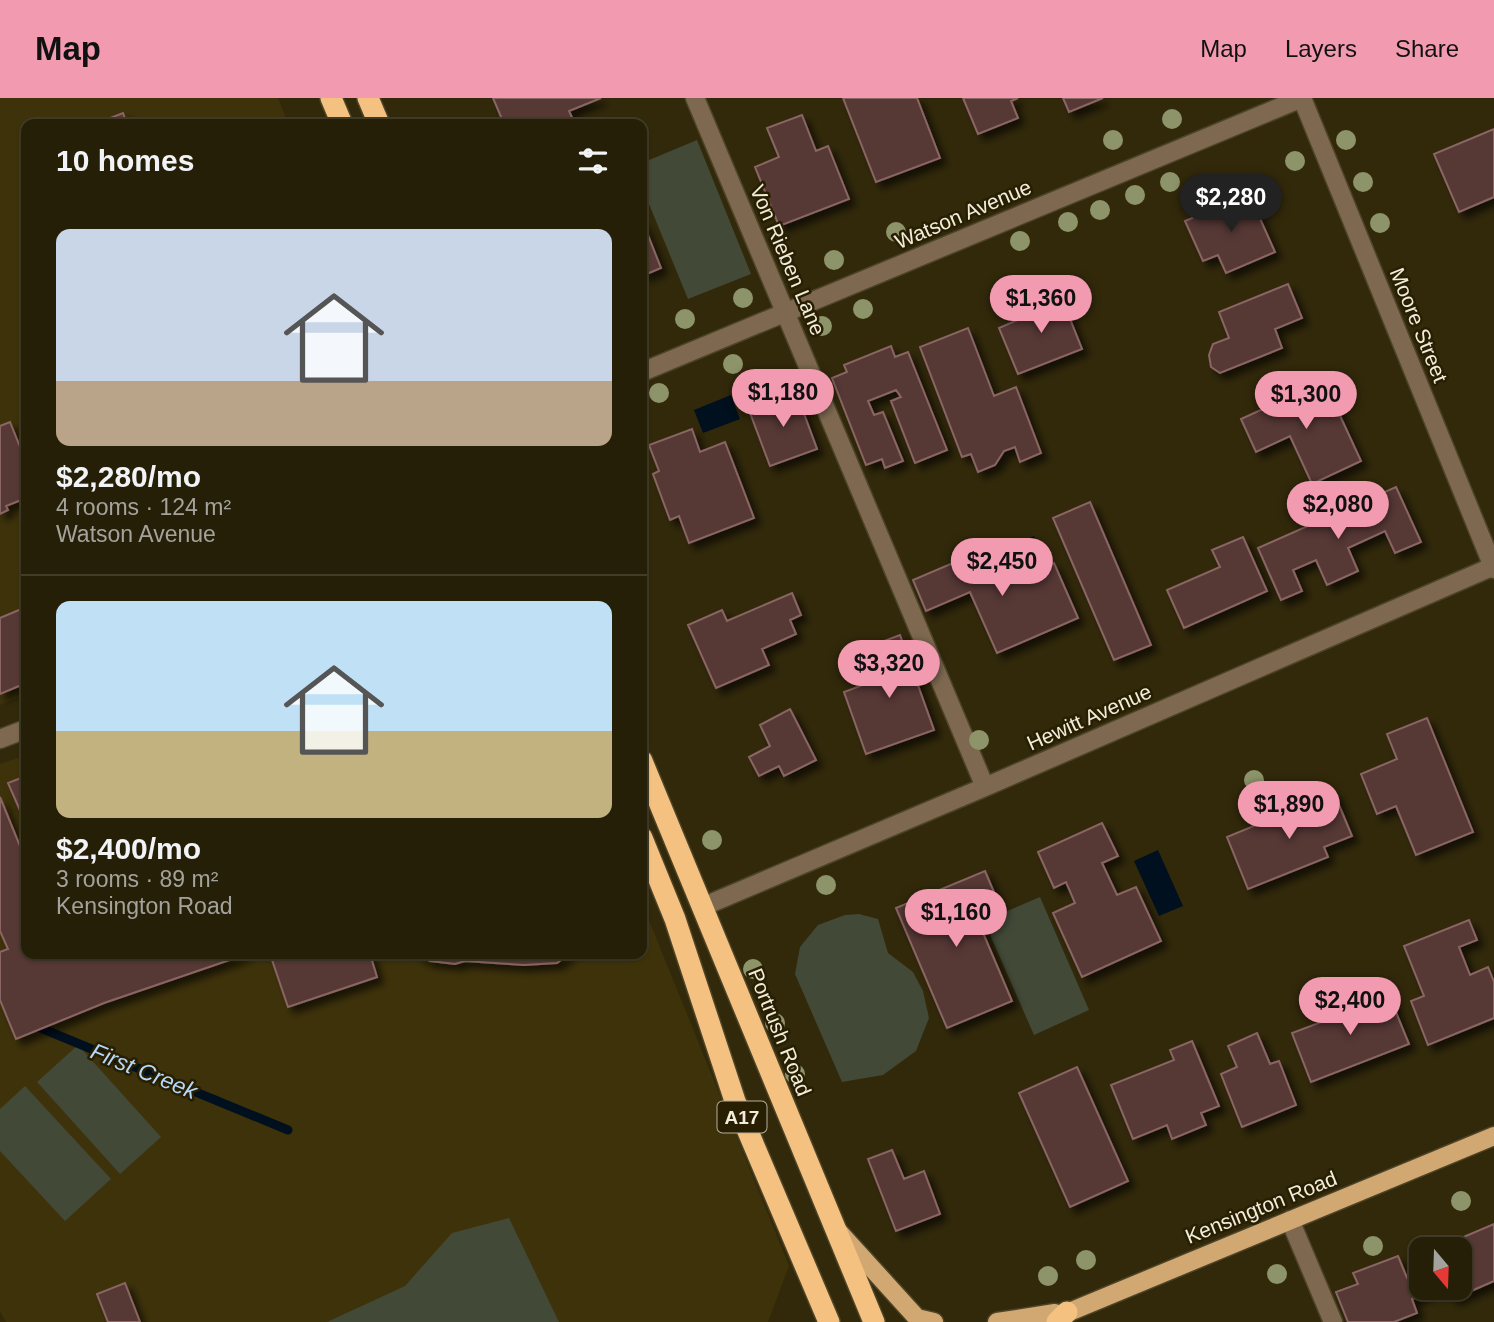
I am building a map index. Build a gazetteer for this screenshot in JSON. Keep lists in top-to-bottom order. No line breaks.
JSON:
{"streets":{"highway":["Portrush Road","A17"],"main road":["Kensington Road"],"street":["Watson Avenue","Von Rieben Lane","Moore Street","Hewitt Avenue"]},"crossings":[["Watson Avenue","Von Rieben Lane"],["Watson Avenue","Moore Street"],["Von Rieben Lane","Hewitt Avenue"],["Moore Street","Hewitt Avenue"],["Hewitt Avenue","Portrush Road"]],"water":["First Creek"],"north":"bottom","page":{"header":"Map","nav":["Map","Layers","Share"],"heading":"10 homes","price":["$2,280","$1,360","$1,180","$1,300","$2,080","$2,450","$3,320","$1,890","$1,160","$2,400"],"list":[{"name":"$2,280/mo","note":"4 rooms · 124 m² · Watson Avenue"},{"name":"$2,400/mo","note":"3 rooms · 89 m² · Kensington Road"}]}}
